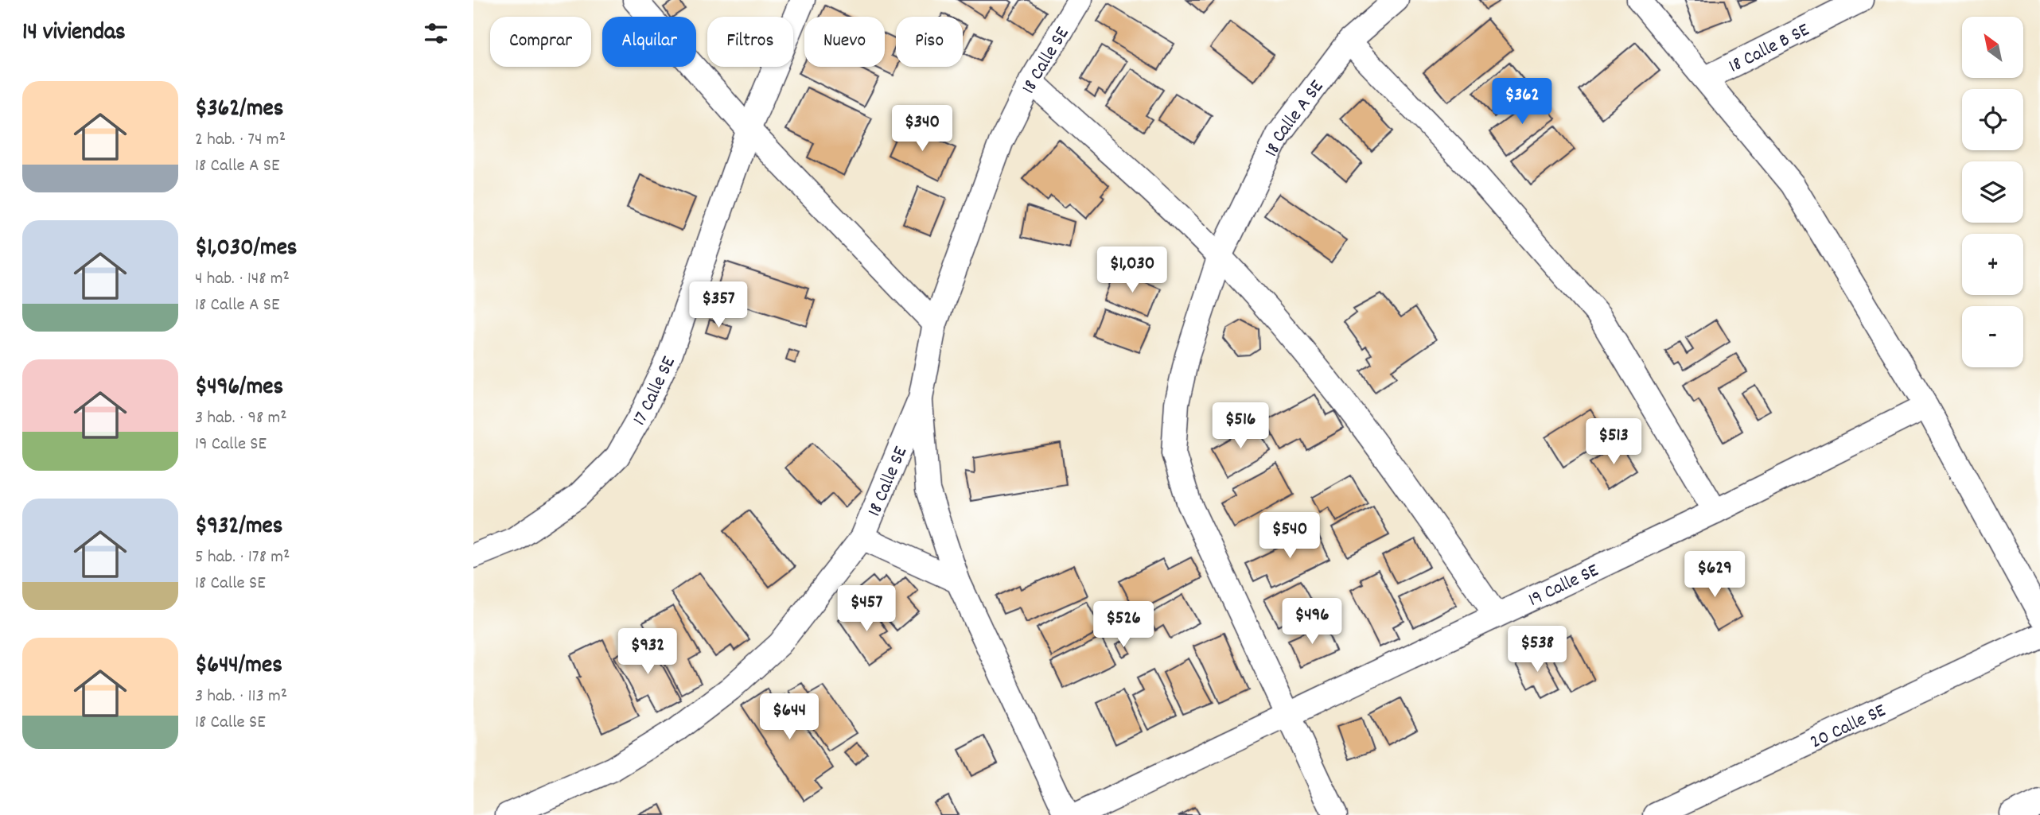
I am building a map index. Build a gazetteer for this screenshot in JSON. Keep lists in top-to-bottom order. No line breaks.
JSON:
{"streets":{"street":["18 Calle B SE","18 Calle SE","18 Calle A SE","17 Calle SE","19 Calle SE","20 Calle SE"]},"crossings":[["18 Calle A SE","19 Calle SE"]],"north":"top left","page":{"heading":"14 viviendas","map_buttons":["+","−"],"chip":["Comprar","Alquilar","Filtros","Nuevo","Piso"],"list":[{"name":"$362/mes","note":"2 hab. · 74 m² · 18 Calle A SE"},{"name":"$1,030/mes","note":"4 hab. · 148 m² · 18 Calle A SE"},{"name":"$496/mes","note":"3 hab. · 98 m² · 19 Calle SE"},{"name":"$932/mes","note":"5 hab. · 178 m² · 18 Calle SE"},{"name":"$644/mes","note":"3 hab. · 113 m² · 18 Calle SE"}],"price":["$362","$340","$1,030","$357","$516","$513","$540","$629","$457","$496","$526","$538","$932","$644"]}}
